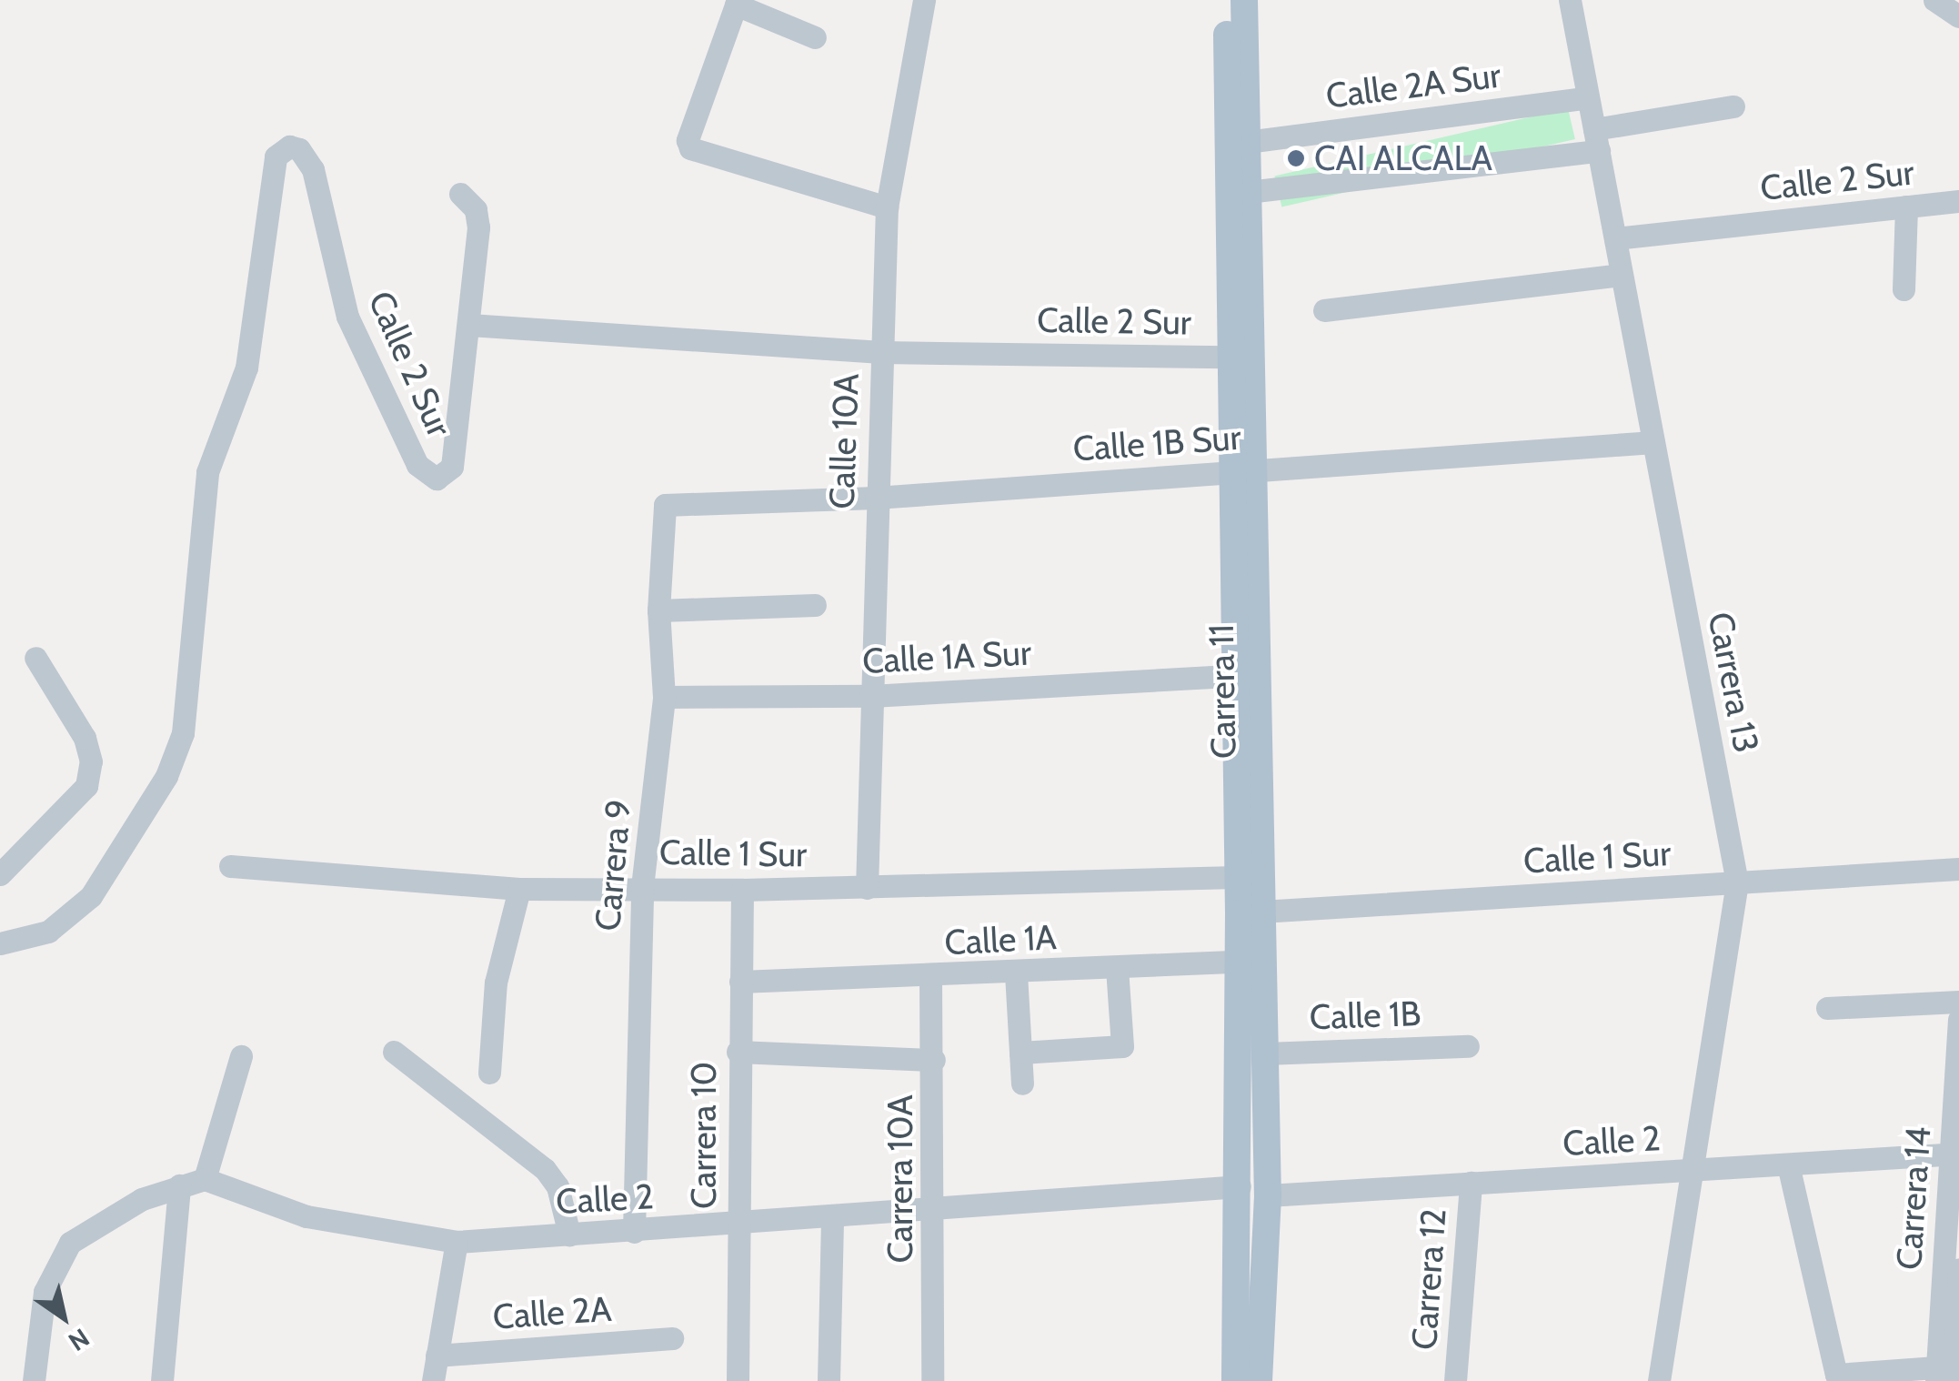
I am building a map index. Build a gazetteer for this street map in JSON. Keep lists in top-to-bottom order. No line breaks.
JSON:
{"streets":{"main road":["Carrera 11"],"street":["Calle 2A Sur","Calle 2 Sur","Calle 10A","Calle 1B Sur","Calle 1A Sur","Carrera 13","Calle 1 Sur","Carrera 9","Calle 1A","Calle 1B","Carrera 10","Calle 2","Carrera 10A","Carrera 14","Carrera 12","Calle 2A"]},"crossings":[["Calle 2A Sur","Carrera 13"],["Calle 2A Sur","Carrera 11"],["Calle 2 Sur","Calle 10A"],["Calle 2 Sur","Carrera 13"],["Calle 2 Sur","Carrera 11"],["Calle 10A","Calle 1B Sur"],["Calle 10A","Calle 1A Sur"],["Calle 10A","Calle 1 Sur"],["Calle 1B Sur","Carrera 13"],["Calle 1B Sur","Carrera 11"],["Calle 1B Sur","Carrera 9"],["Calle 1A Sur","Carrera 11"],["Calle 1A Sur","Carrera 9"],["Carrera 13","Calle 1 Sur"],["Carrera 13","Calle 2"],["Carrera 11","Calle 1 Sur"],["Carrera 11","Calle 1A"],["Carrera 11","Calle 1B"],["Carrera 11","Calle 2"],["Calle 1 Sur","Carrera 9"],["Calle 1 Sur","Carrera 10"],["Carrera 9","Calle 2"],["Calle 1A","Carrera 10"],["Calle 1A","Carrera 10A"],["Carrera 10","Calle 2"],["Calle 2","Carrera 10A"],["Calle 2","Carrera 14"],["Calle 2","Carrera 12"]],"places":["CAI ALCALA"],"north":"bottom right"}
